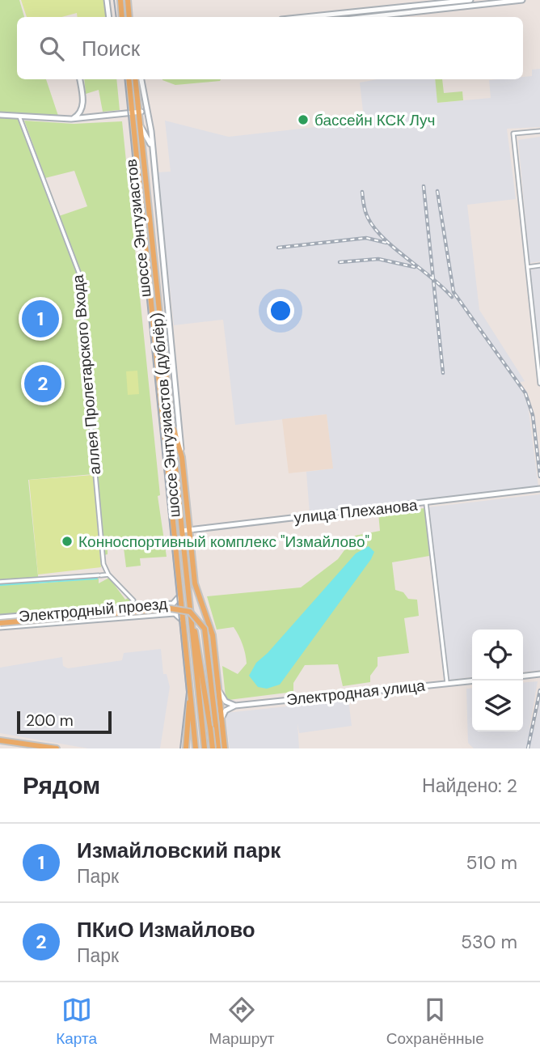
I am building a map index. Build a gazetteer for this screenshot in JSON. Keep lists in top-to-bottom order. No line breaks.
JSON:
{"streets":{"main road":["шоссе Энтузиастов","шоссе Энтузиастов (дублёр)","улица Плеханова","Электродный проезд","Электродная улица"],"street":["аллея Пролетарского Входа"]},"crossings":[["шоссе Энтузиастов","шоссе Энтузиастов (дублёр)"],["шоссе Энтузиастов","улица Плеханова"],["шоссе Энтузиастов","Электродный проезд"],["шоссе Энтузиастов (дублёр)","улица Плеханова"]],"places":["бассейн КСК Луч","Конноспортивный комплекс \"Измайлово\""],"scale_bar":"200 m","page":{"search":"Поиск","pins":["1","2"],"scale":"200 m","heading":["Рядом","Найдено: 2"],"list":[{"mark":"1","name":"Измайловский парк","note":"Парк","value":"510 m"},{"mark":"2","name":"ПКиО Измайлово","note":"Парк","value":"530 m"}],"nav":["Карта","Маршрут","Сохранённые"]}}
